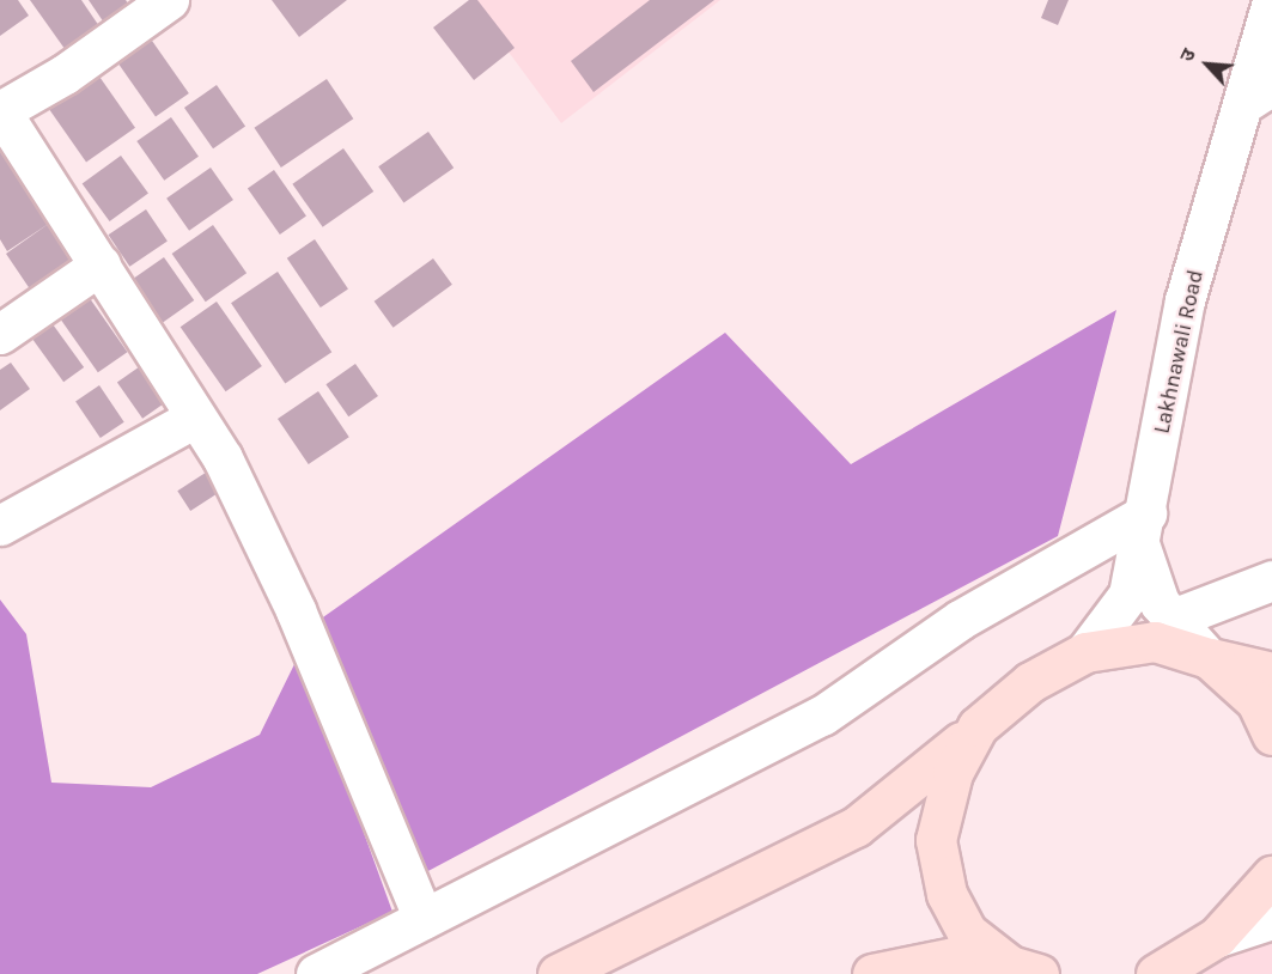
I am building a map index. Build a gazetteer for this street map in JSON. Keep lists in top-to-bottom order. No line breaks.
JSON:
{"streets":{"street":["Lakhnawali Road"]},"north":"top left"}
